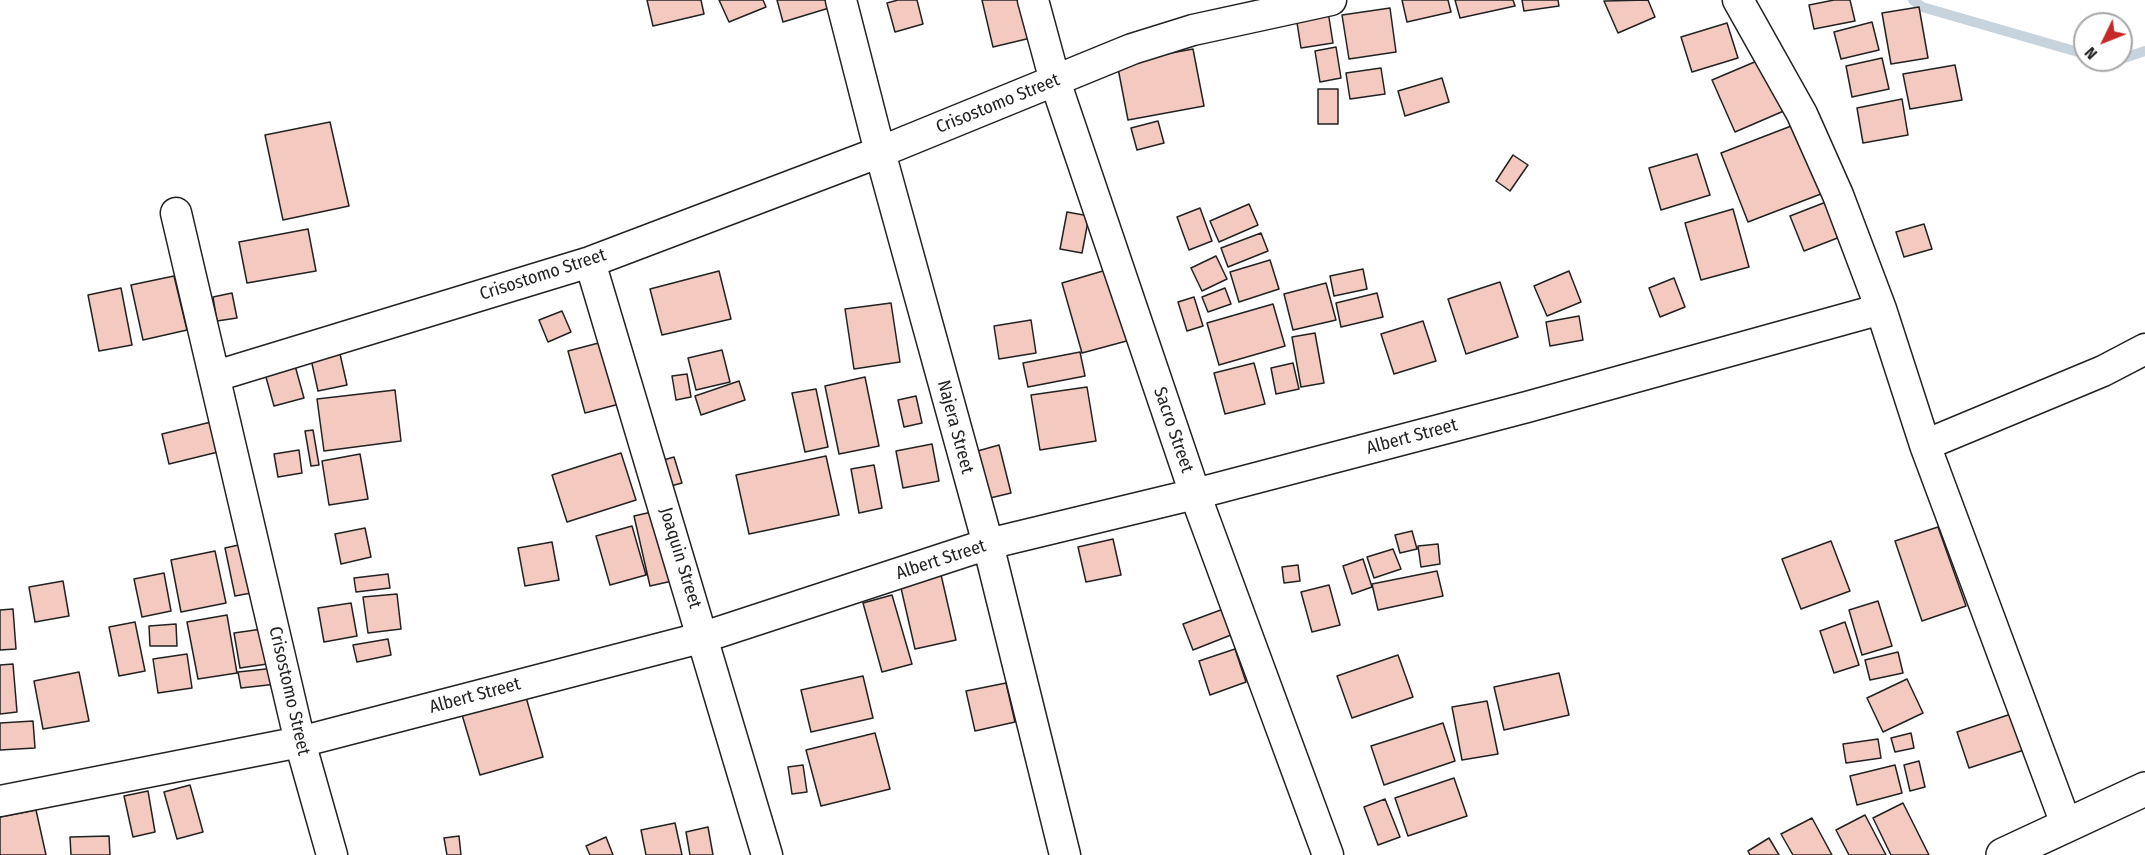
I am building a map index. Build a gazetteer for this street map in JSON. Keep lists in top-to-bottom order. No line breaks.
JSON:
{"streets":{"street":["Crisostomo Street","Najera Street","Sacro Street","Albert Street","Joaquin Street"]},"crossings":[["Crisostomo Street","Najera Street"],["Crisostomo Street","Sacro Street"],["Crisostomo Street","Albert Street"],["Crisostomo Street","Joaquin Street"],["Najera Street","Albert Street"],["Sacro Street","Albert Street"],["Albert Street","Joaquin Street"]],"north":"bottom left"}
